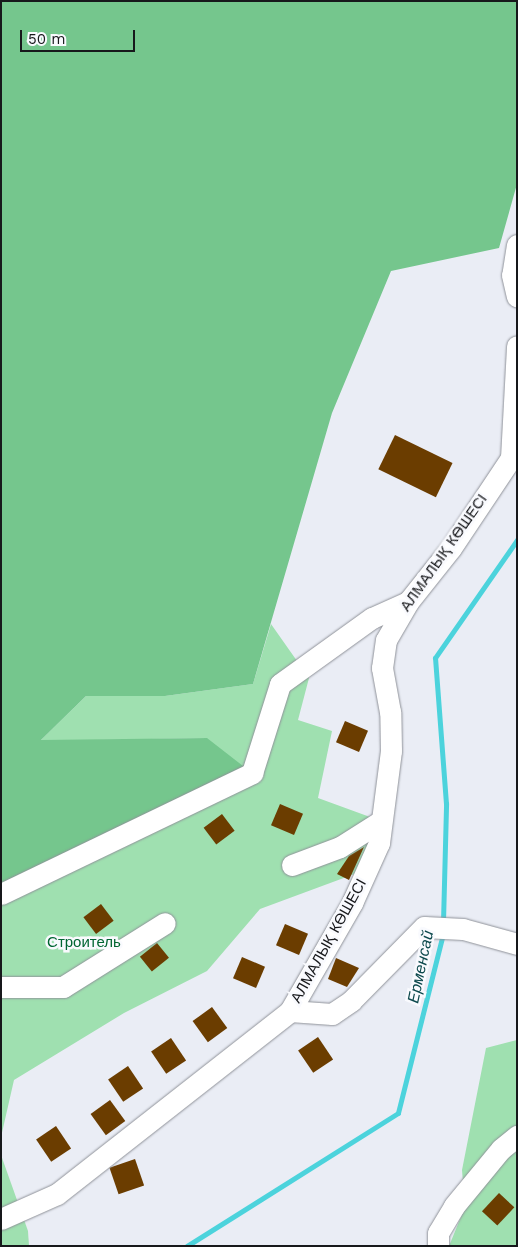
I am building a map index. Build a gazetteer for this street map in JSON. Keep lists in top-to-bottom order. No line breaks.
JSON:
{"streets":{"street":["АЛМАЛЫҚ КӨШЕСІ"]},"water":["Ерменсай"],"parks":["Строитель"],"scale_bar":"50 m"}
